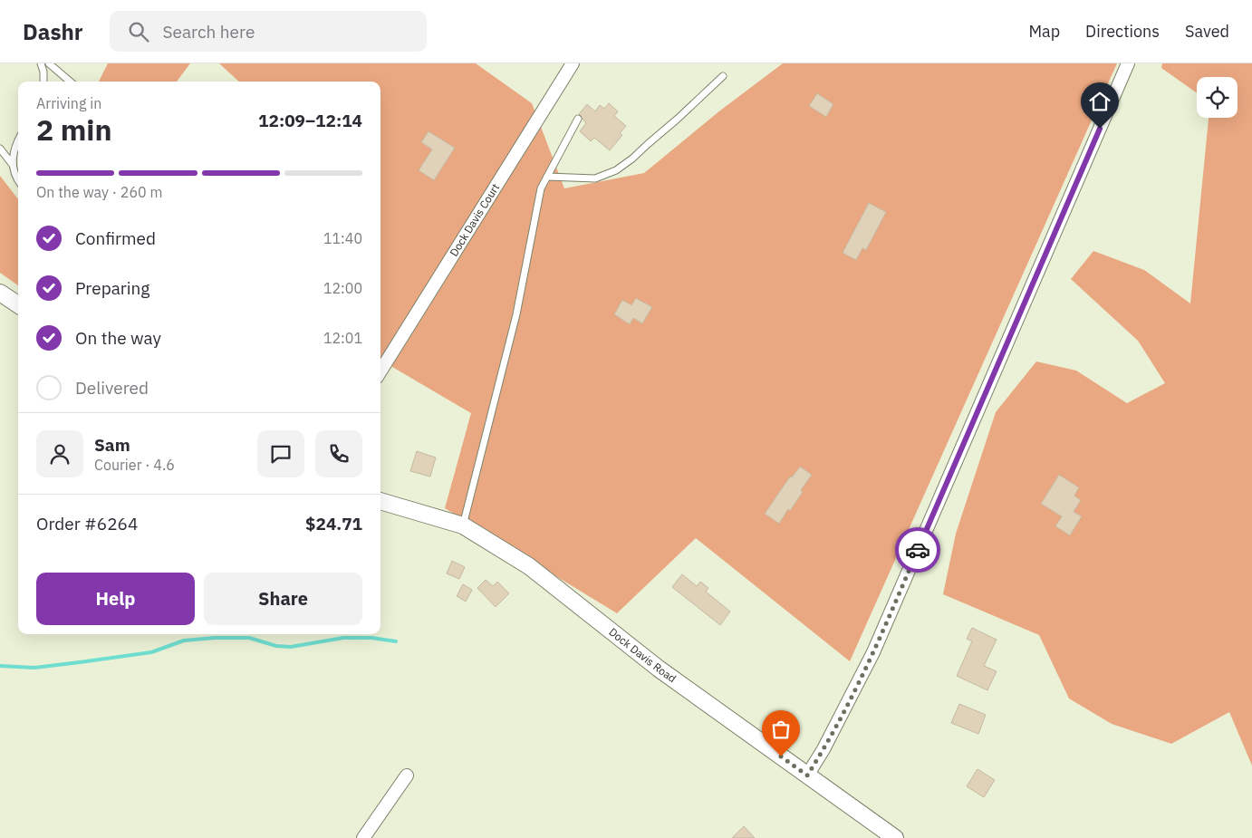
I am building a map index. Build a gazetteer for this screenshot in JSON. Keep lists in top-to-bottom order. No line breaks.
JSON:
{"streets":{"street":["Dock Davis Court","Dock Davis Road"]},"page":{"header":"Dashr","search":"Search here","nav":["Map","Directions","Saved"],"heading":["2 min","Arriving in","12:09–12:14"],"panel":["Sam","Courier · 4.6","Order #6264","$24.71"],"bar":"On the way · 260 m","list":[["Confirmed","11:40"],["Preparing","12:00"],["On the way","12:01"],"Delivered"],"buttons":["Help","Share"]}}
